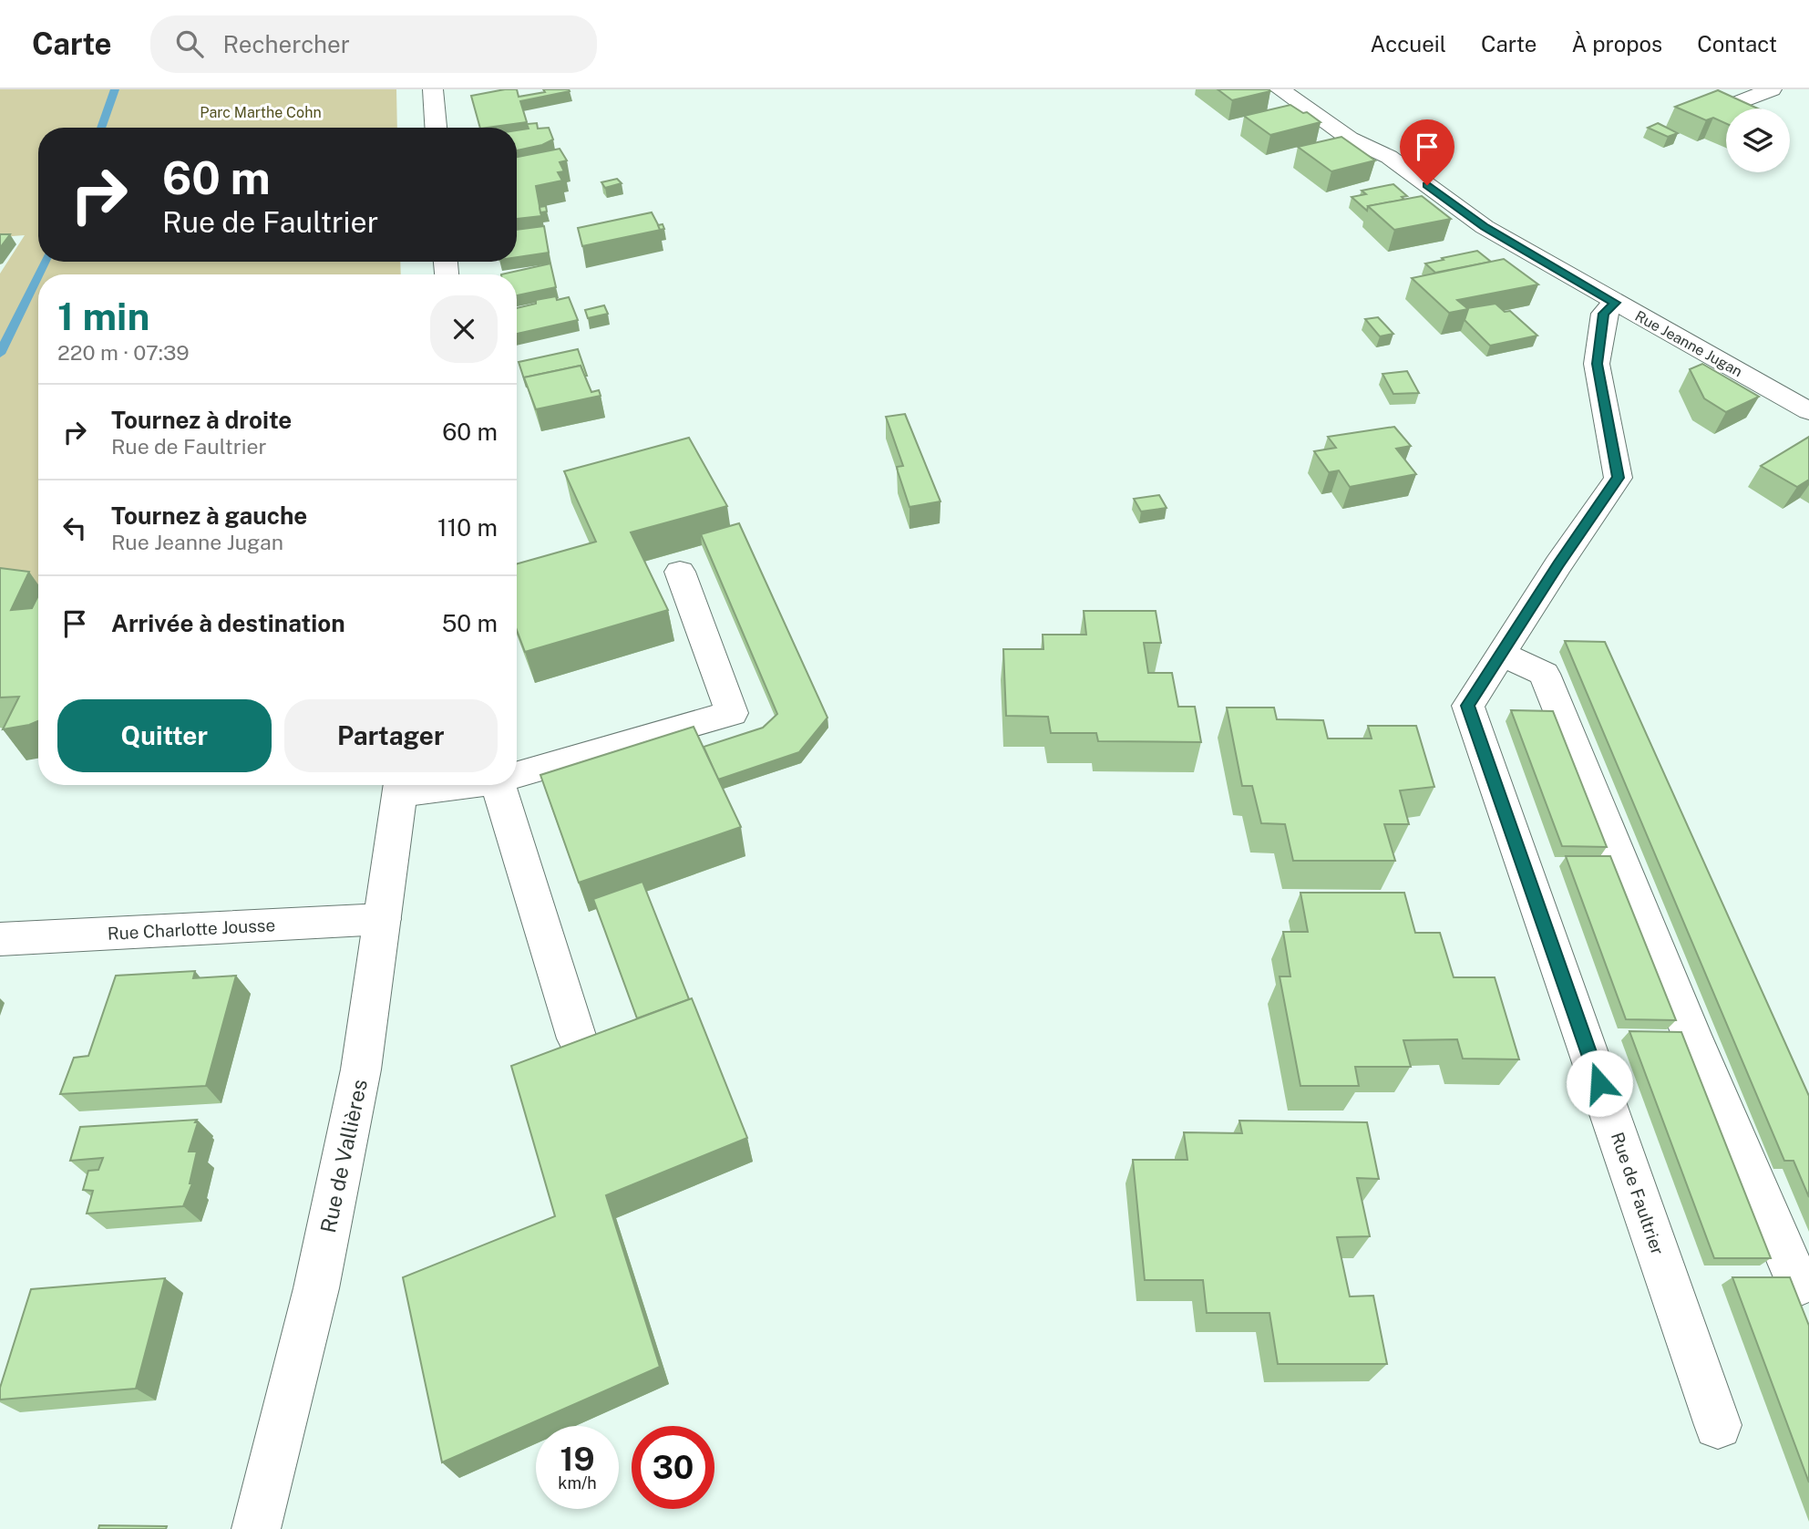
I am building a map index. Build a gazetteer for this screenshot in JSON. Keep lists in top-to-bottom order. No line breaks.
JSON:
{"streets":{"street":["Rue Jeanne Jugan","Rue Charlotte Jousse","Rue de Vallières","Rue de Faultrier"]},"crossings":[["Rue Jeanne Jugan","Rue de Faultrier"],["Rue Charlotte Jousse","Rue de Vallières"]],"parks":["Parc Marthe Cohn"],"page":{"header":"Carte","search":"Rechercher","nav":["Accueil","Carte","À propos","Contact"],"turn":["60 m","Rue de Faultrier"],"heading":["1 min","220 m · 07:39"],"list":[{"name":"Tournez à droite","note":"Rue de Faultrier","value":"60 m"},{"name":"Tournez à gauche","note":"Rue Jeanne Jugan","value":"110 m"},{"name":"Arrivée à destination","value":"50 m"}],"buttons":["Quitter","Partager"],"speed":"19 km/h","limit":"30"}}
